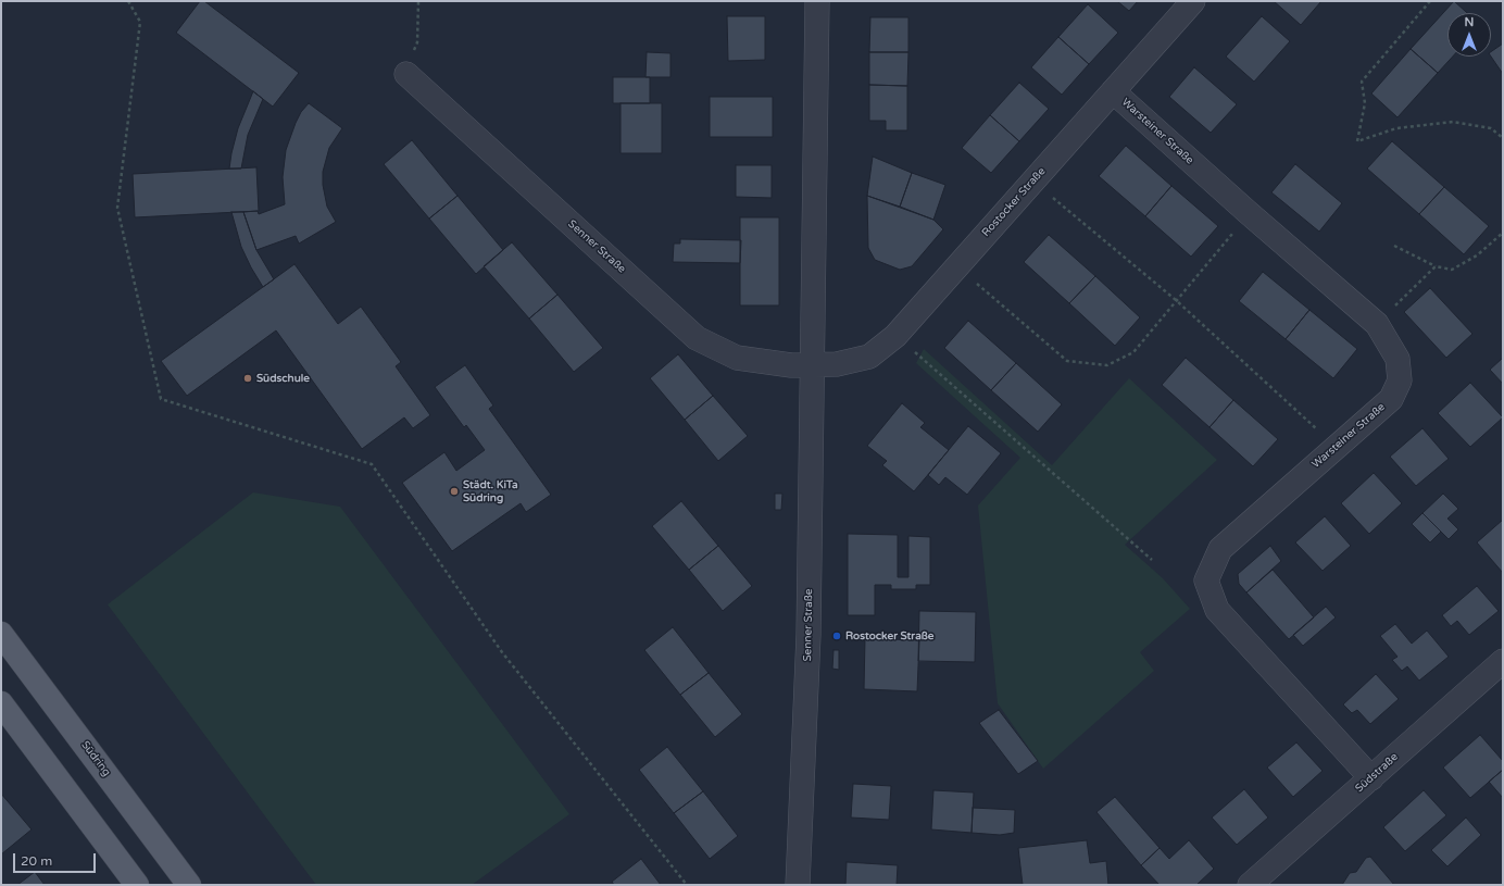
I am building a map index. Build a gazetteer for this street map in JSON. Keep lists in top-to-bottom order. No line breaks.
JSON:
{"streets":{"main road":["Südring"],"street":["Warsteiner Straße","Rostocker Straße","Senner Straße","Südstraße"]},"crossings":[["Warsteiner Straße","Rostocker Straße"],["Warsteiner Straße","Südstraße"],["Rostocker Straße","Senner Straße"]],"places":["Südschule","Städt. KiTa Südring","Rostocker Straße"],"scale_bar":"20 m","north":"top"}
